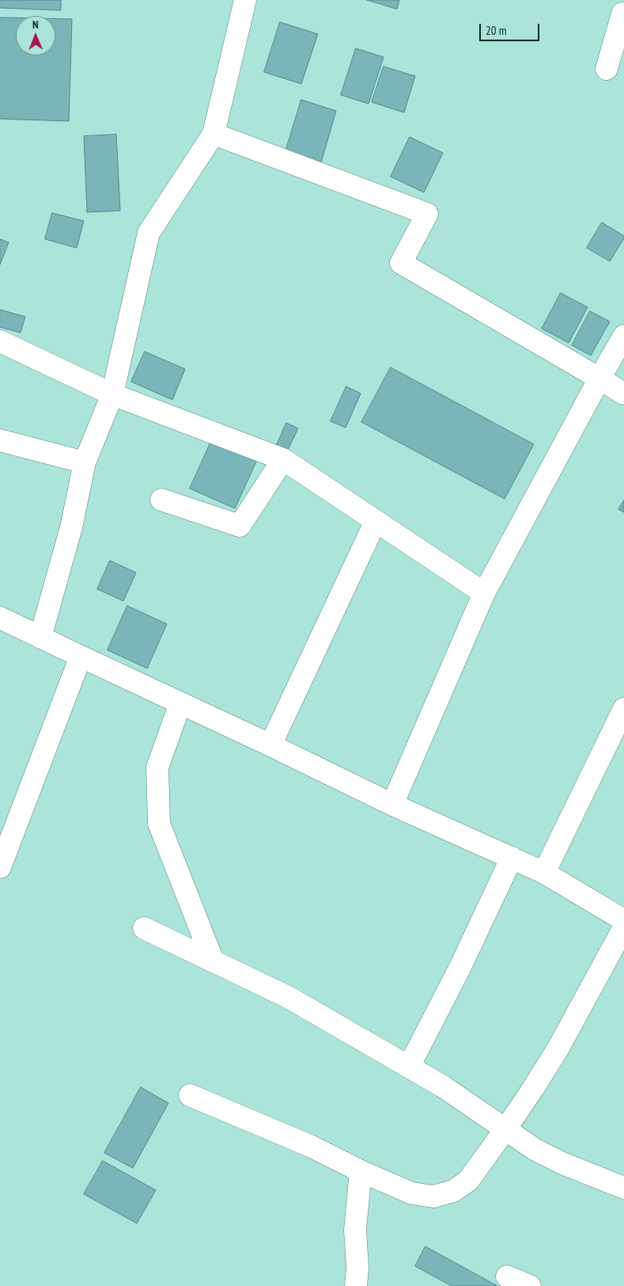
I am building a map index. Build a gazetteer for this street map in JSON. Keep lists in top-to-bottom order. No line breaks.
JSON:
{"scale_bar":"20 m","north":"top"}
